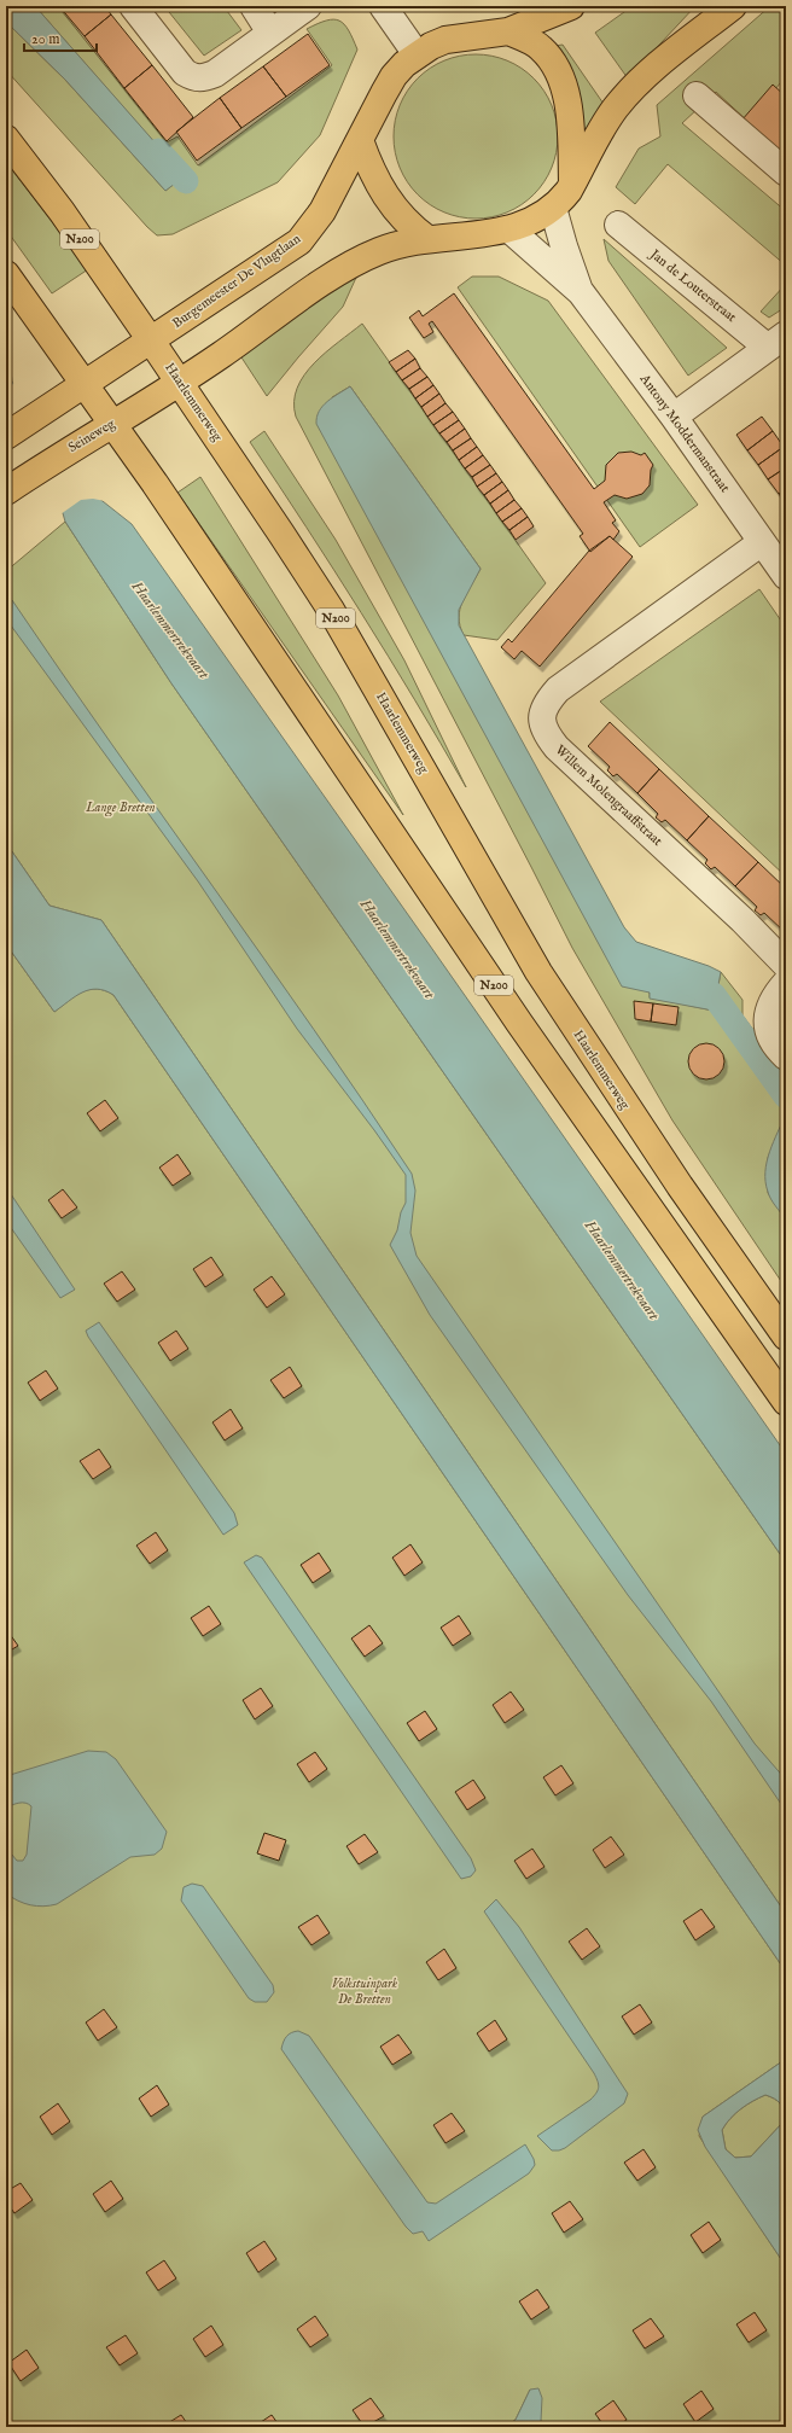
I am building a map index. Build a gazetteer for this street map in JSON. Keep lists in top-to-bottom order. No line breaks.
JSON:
{"streets":{"main road":["N200","Burgemeester De Vlugtlaan","Haarlemmerweg","Seineweg"],"street":["Jan de Louterstraat","Antony Moddermanstraat","Willem Molengraaffstraat"]},"crossings":[["N200","Seineweg"],["Burgemeester De Vlugtlaan","Haarlemmerweg"],["Jan de Louterstraat","Antony Moddermanstraat"],["Haarlemmerweg","Seineweg"],["Antony Moddermanstraat","Willem Molengraaffstraat"]],"water":["Haarlemmertrekvaart"],"parks":["Lange Bretten","Volkstuinpark De Bretten"],"scale_bar":"20 m"}
